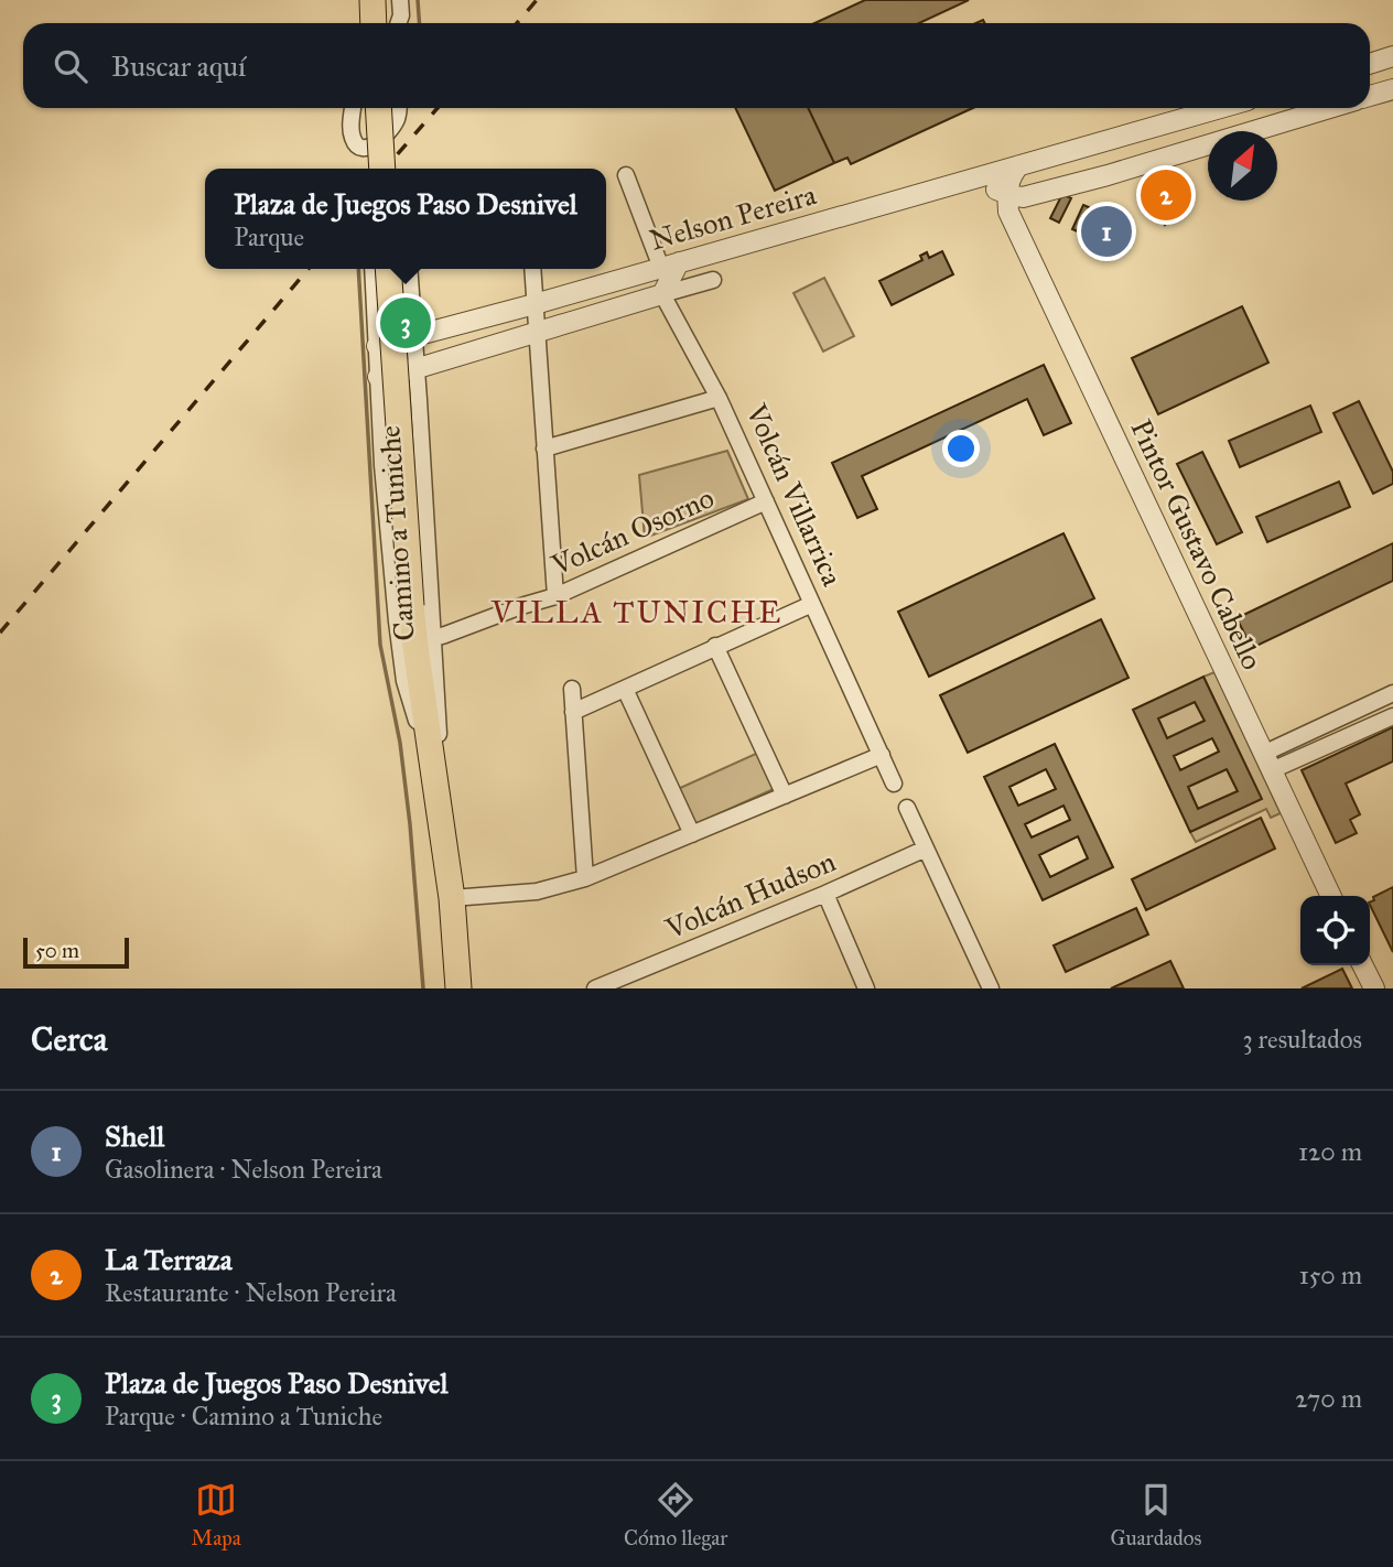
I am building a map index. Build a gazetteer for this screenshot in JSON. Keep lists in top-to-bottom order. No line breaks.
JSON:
{"streets":{"main road":["Camino a Tuniche"],"street":["Nelson Pereira","Volcán Villarrica","Volcán Osorno","Pintor Gustavo Cabello","Volcán Hudson"]},"crossings":[["Nelson Pereira","Volcán Villarrica"],["Nelson Pereira","Camino a Tuniche"],["Volcán Villarrica","Volcán Osorno"],["Volcán Osorno","Camino a Tuniche"]],"districts":["VILLA TUNICHE"],"scale_bar":"50 m","north":"top right","page":{"search":"Buscar aquí","pins":["2","1","3"],"popup":["Plaza de Juegos Paso Desnivel","Parque"],"scale":"50 m","heading":["Cerca","3 resultados"],"list":[{"mark":"1","name":"Shell","note":"Gasolinera · Nelson Pereira","value":"120 m"},{"mark":"2","name":"La Terraza","note":"Restaurante · Nelson Pereira","value":"150 m"},{"mark":"3","name":"Plaza de Juegos Paso Desnivel","note":"Parque · Camino a Tuniche","value":"270 m"}],"nav":["Mapa","Cómo llegar","Guardados"]}}
